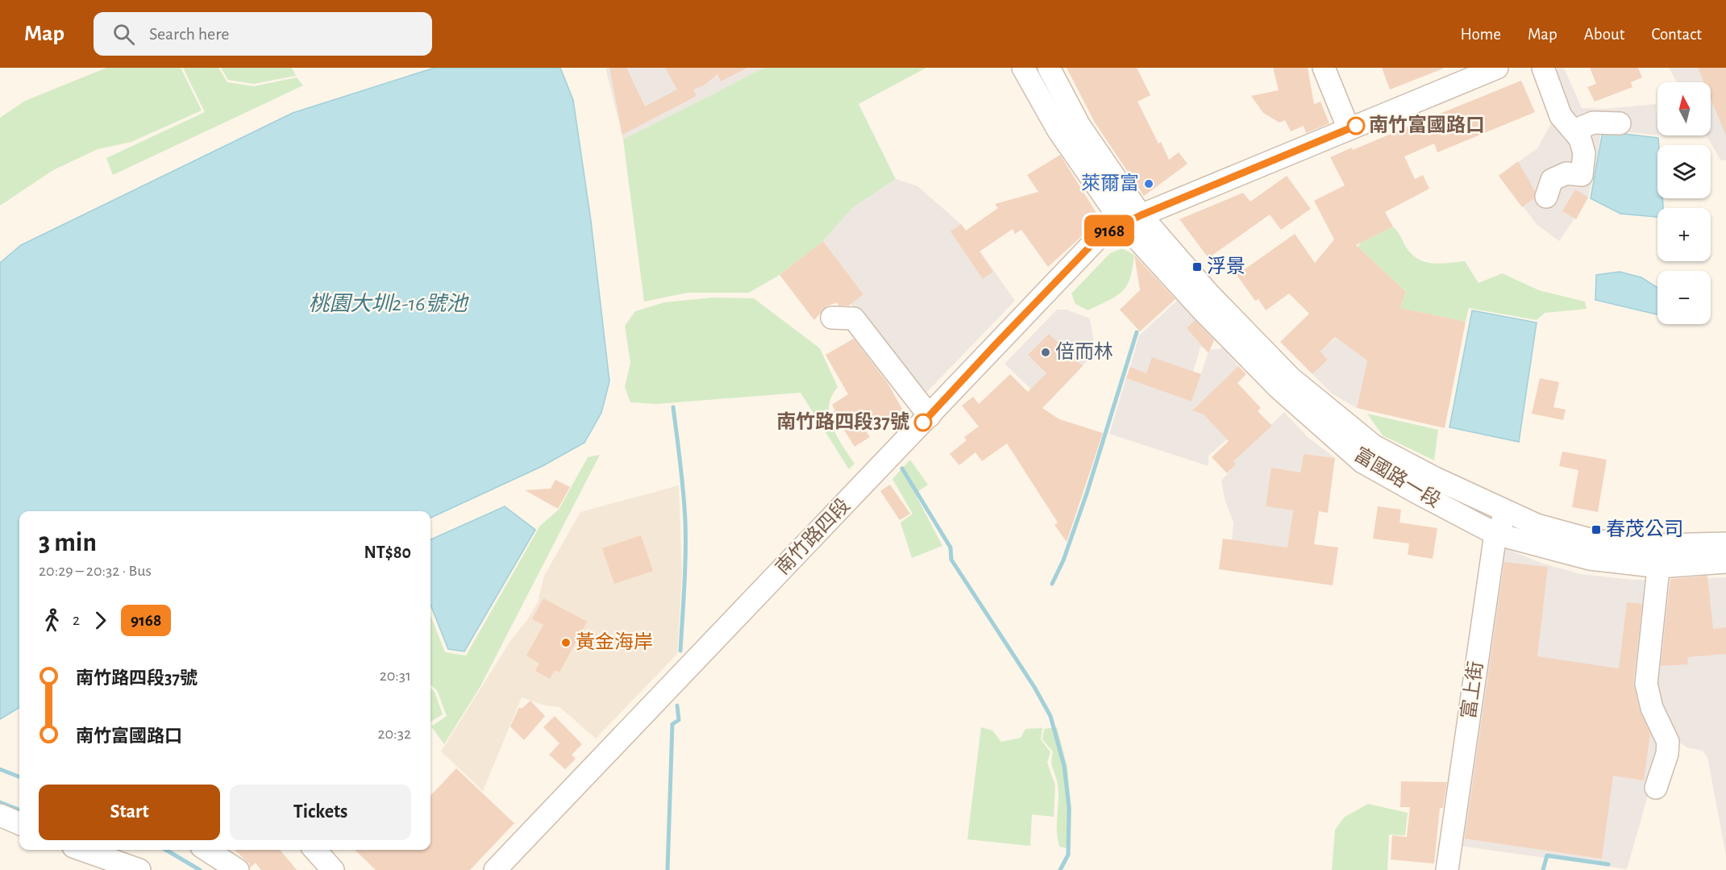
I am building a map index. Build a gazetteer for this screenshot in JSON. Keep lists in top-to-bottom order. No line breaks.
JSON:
{"streets":{"street":["富國路一段","南竹路四段","富上街"]},"crossings":[["富國路一段","南竹路四段"],["富國路一段","富上街"]],"water":["桃園大圳2-16號池"],"places":{"other":["南竹富國路口","萊爾富","倍而林","南竹路四段37號","黃金海岸"],"transit":["浮景","春茂公司"]},"lines":["bus line 9168"],"north":"top","page":{"header":"Map","search":"Search here","nav":["Home","Map","About","Contact"],"on_map":"9168","map_buttons":["+","−"],"heading":["3 min","20:29 – 20:32 · Bus","NT$80"],"legs":["2","9168"],"list":[{"name":"南竹路四段37號","value":"20:31"},{"name":"南竹富國路口","value":"20:32"}],"buttons":["Start","Tickets"]}}
